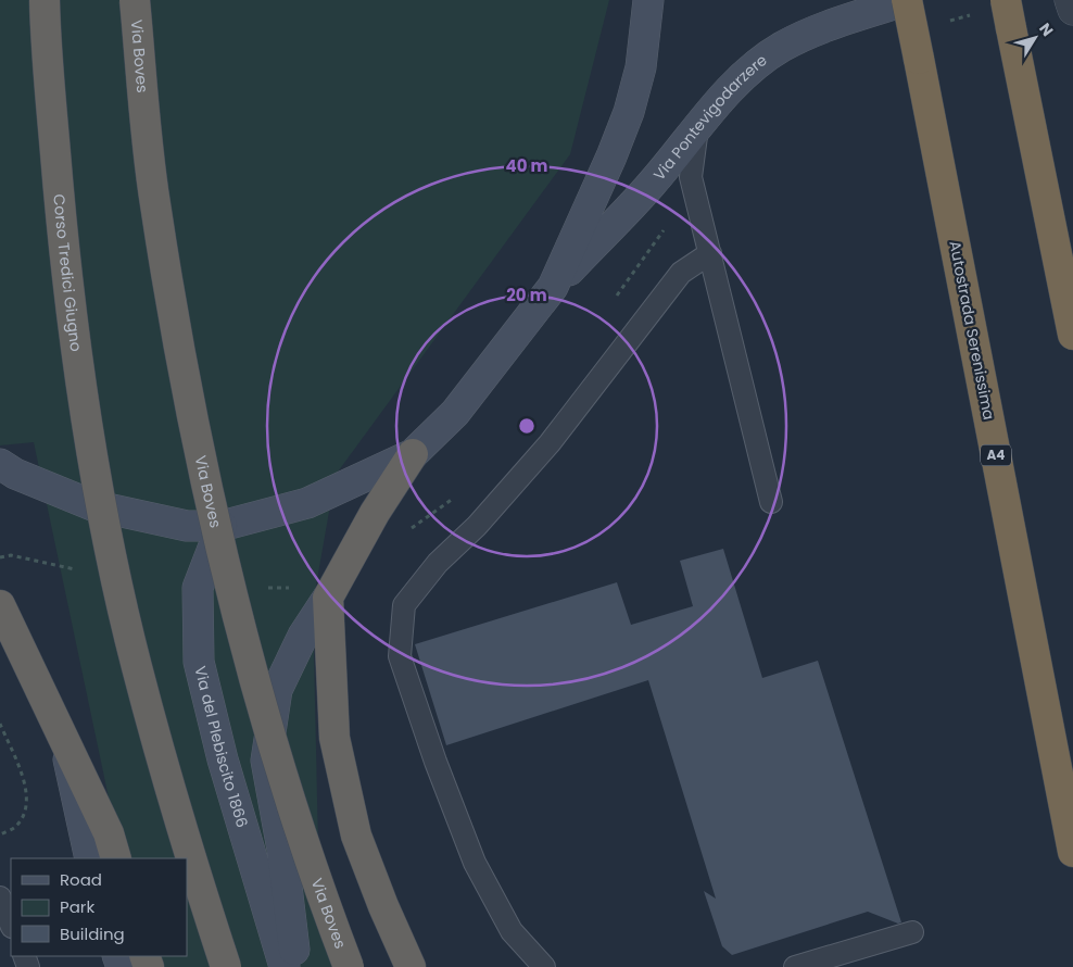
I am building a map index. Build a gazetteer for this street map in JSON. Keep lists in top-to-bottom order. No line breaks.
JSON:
{"streets":{"highway":["Via Boves","Corso Tredici Giugno","Autostrada Serenissima","A4"],"main road":["Via Pontevigodarzere","Via del Plebiscito 1866"]},"crossings":[["Via Pontevigodarzere","Autostrada Serenissima"]],"legend":["Road","Park","Building"],"north":"top right","rings":["40 m","20 m"]}
